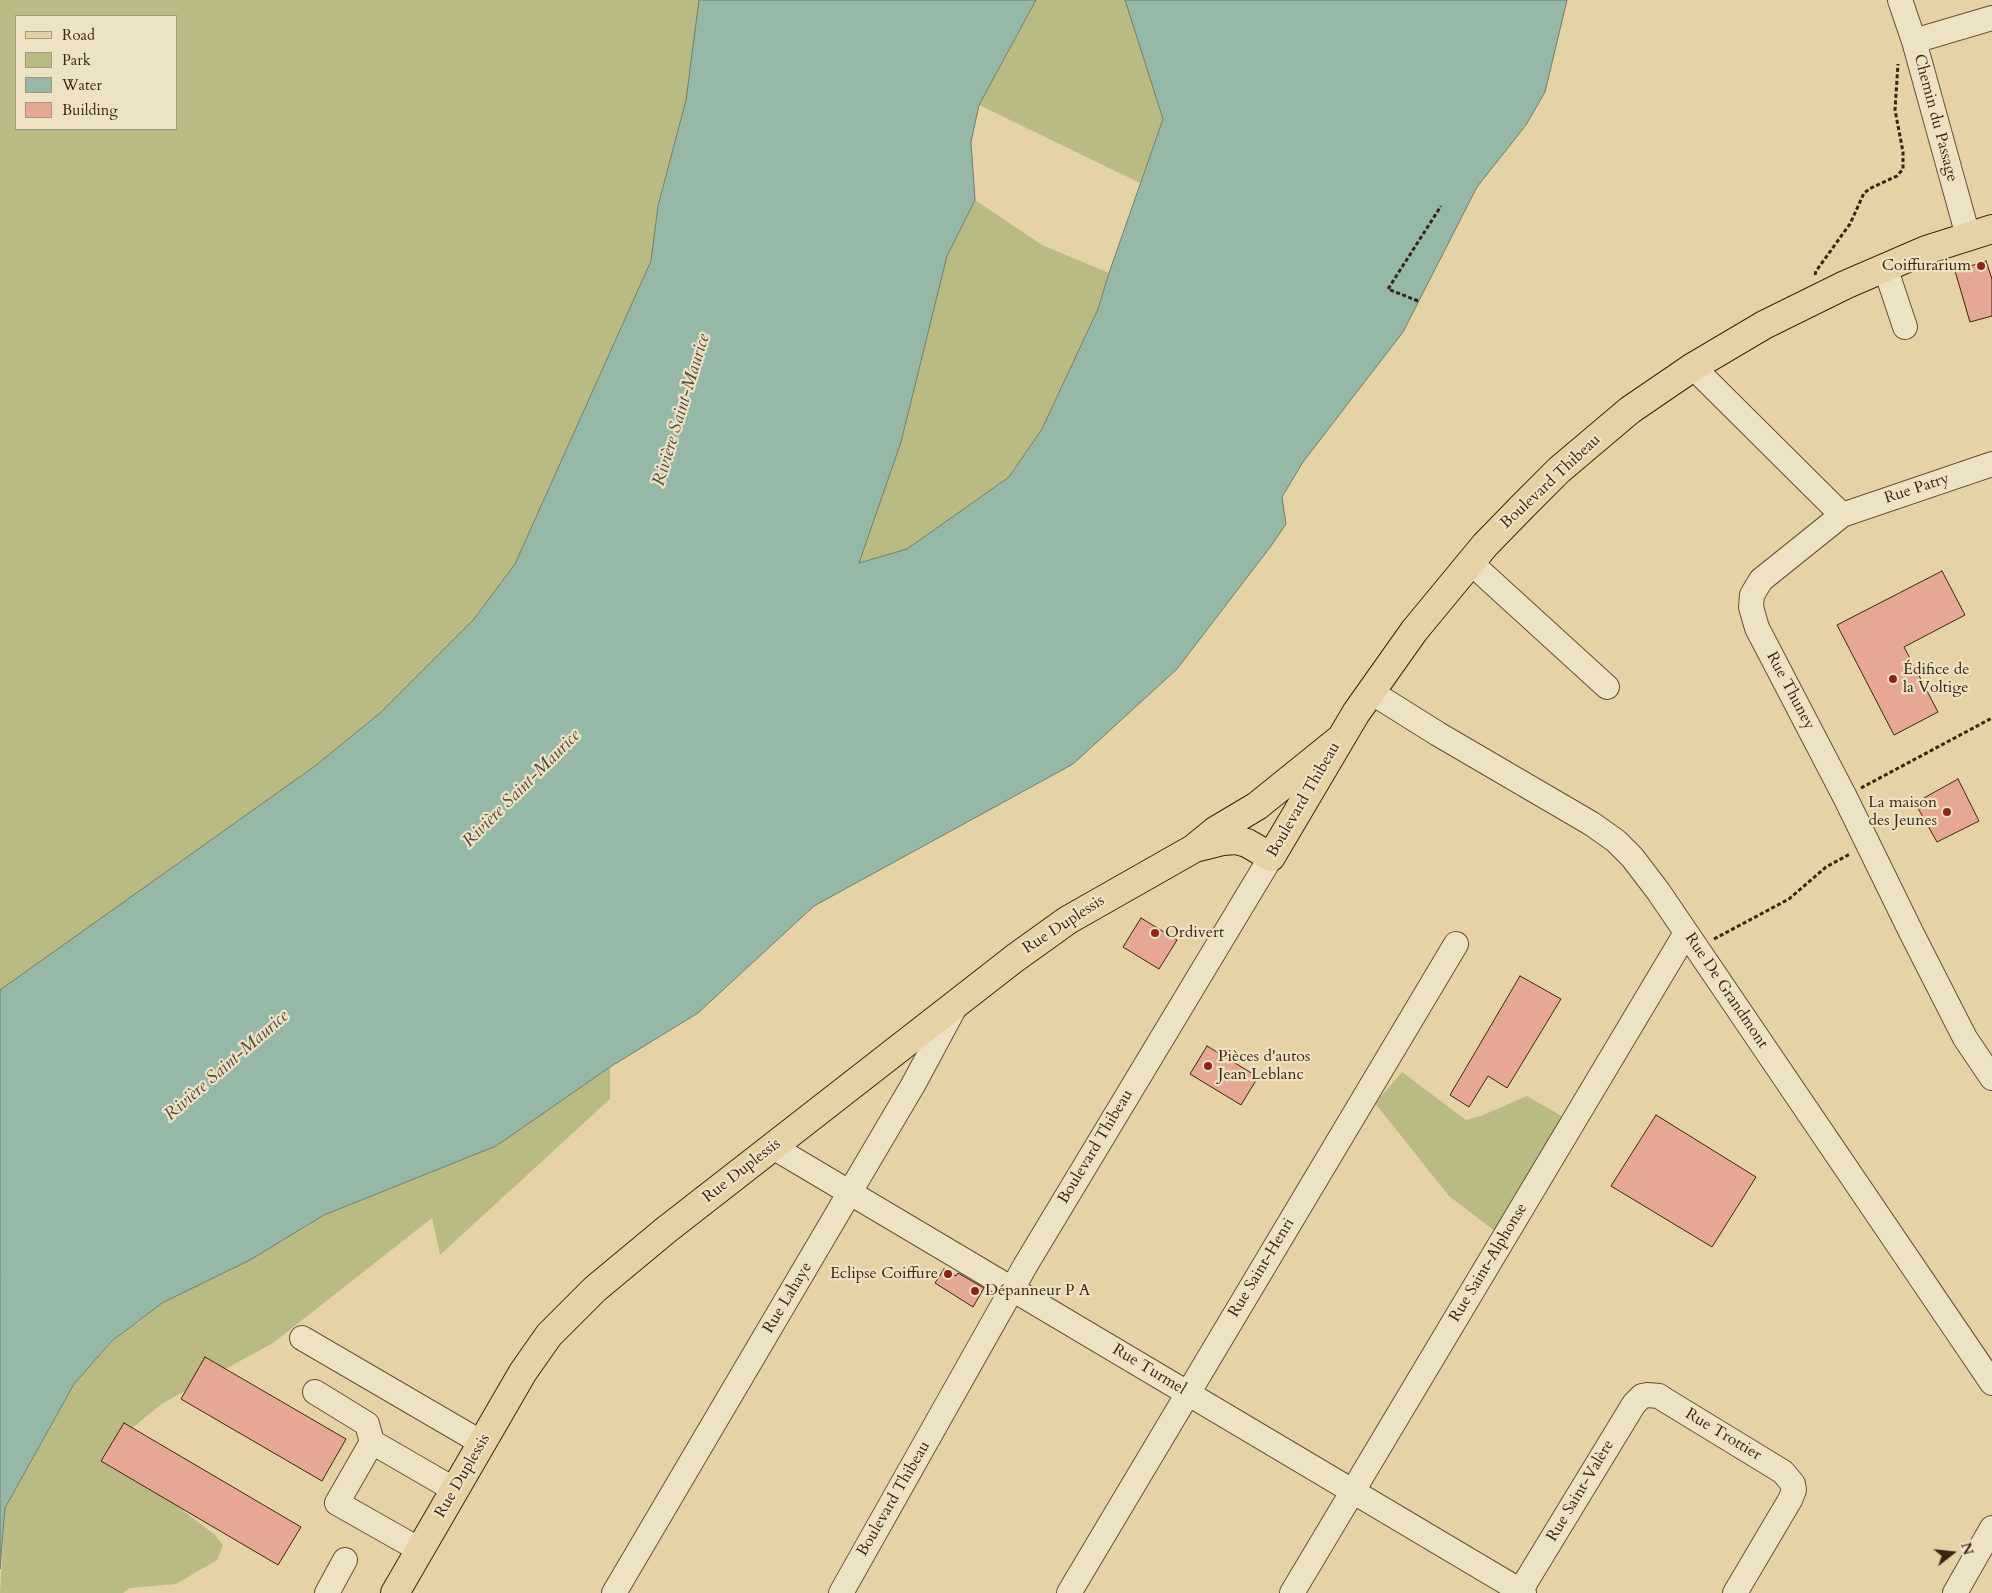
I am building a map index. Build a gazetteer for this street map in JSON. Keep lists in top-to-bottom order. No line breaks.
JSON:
{"streets":{"main road":["Boulevard Thibeau","Rue Duplessis"],"street":["Chemin du Passage","Rue Patry","Rue Thuney","Rue De Grandmont","Rue Saint-Alphonse","Rue Saint-Henri","Rue Lahaye","Rue Turmel","Rue Trottier","Rue Saint-Valère"]},"crossings":[["Chemin du Passage","Boulevard Thibeau"],["Boulevard Thibeau","Rue Duplessis"],["Boulevard Thibeau","Rue De Grandmont"],["Boulevard Thibeau","Rue Turmel"],["Rue Patry","Rue Thuney"],["Rue Duplessis","Rue Lahaye"],["Rue Duplessis","Rue Turmel"],["Rue De Grandmont","Rue Saint-Alphonse"],["Rue Saint-Alphonse","Rue Turmel"],["Rue Saint-Henri","Rue Turmel"],["Rue Lahaye","Rue Turmel"],["Rue Turmel","Rue Saint-Valère"],["Rue Trottier","Rue Saint-Valère"]],"water":["Rivière Saint-Maurice"],"places":["Coiffurarium","Édifice de la Voltige","La maison des Jeunes","Ordivert","Pièces d'autos Jean Leblanc","Eclipse Coiffure","Dépanneur P A"],"legend":["Road","Park","Water","Building"],"north":"right"}
